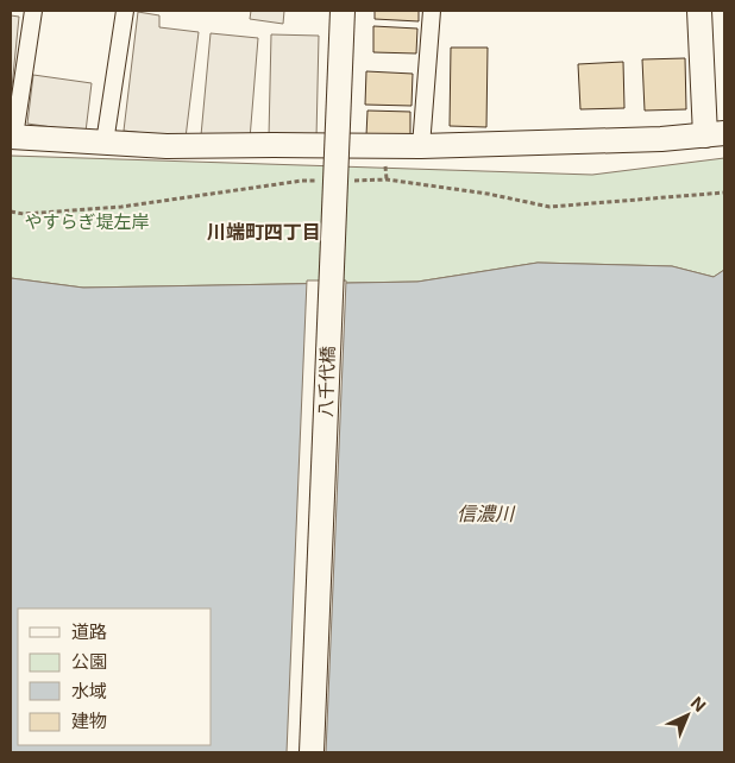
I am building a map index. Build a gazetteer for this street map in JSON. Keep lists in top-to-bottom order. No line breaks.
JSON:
{"streets":{"street":["八千代橋"]},"districts":["川端町四丁目"],"water":["信濃川"],"parks":["やすらぎ堤左岸"],"legend":["道路","公園","水域","建物"],"north":"top right"}
